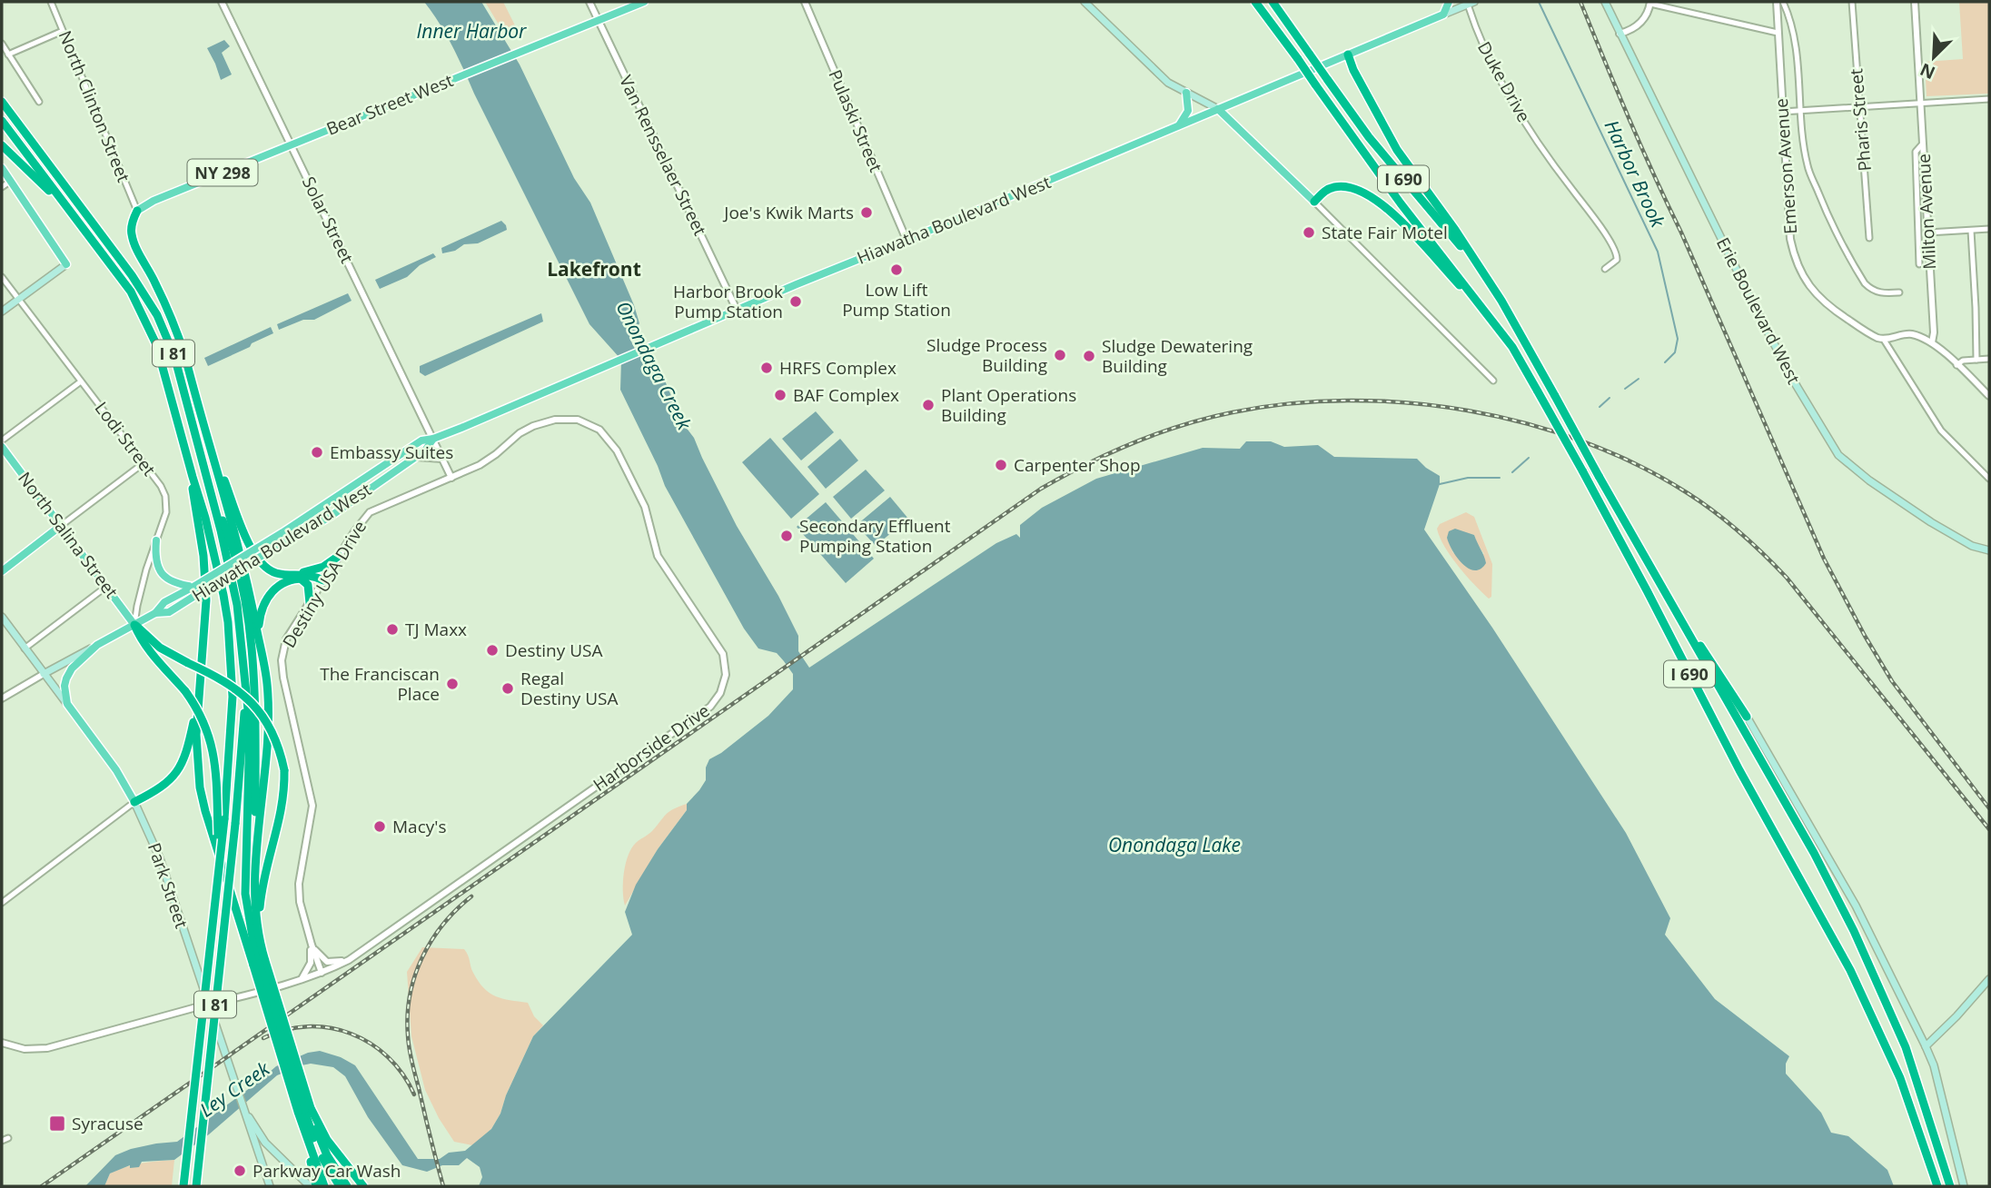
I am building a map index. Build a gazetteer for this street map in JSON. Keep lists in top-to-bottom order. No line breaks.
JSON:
{"streets":{"highway":["I 690","I 81"],"main road":["Bear Street West","NY 298","Hiawatha Boulevard West","Erie Boulevard West","North Salina Street","Park Street"],"street":["Duke Drive","North Clinton Street","Pharis Street","Pulaski Street","Van Rensselaer Street","Emerson Avenue","Milton Avenue","Solar Street","Lodi Street","Destiny USA Drive","Harborside Drive"]},"crossings":[["Duke Drive","Hiawatha Boulevard West"],["Bear Street West","North Clinton Street"],["Bear Street West","Van Rensselaer Street"],["Bear Street West","Solar Street"],["Pulaski Street","Hiawatha Boulevard West"],["Van Rensselaer Street","Hiawatha Boulevard West"],["Solar Street","Hiawatha Boulevard West"],["Hiawatha Boulevard West","Lodi Street"],["Hiawatha Boulevard West","North Salina Street"],["Hiawatha Boulevard West","Park Street"],["Lodi Street","North Salina Street"],["Destiny USA Drive","Harborside Drive"],["Harborside Drive","Park Street"]],"districts":["Lakefront"],"water":["Inner Harbor","Harbor Brook","Onondaga Creek","Onondaga Lake","Ley Creek"],"places":{"other":["Joe's Kwik Marts","State Fair Motel","Low Lift Pump Station","Harbor Brook Pump Station","Sludge Process Building","Sludge Dewatering Building","HRFS Complex","BAF Complex","Plant Operations Building","Embassy Suites","Carpenter Shop","Secondary Effluent Pumping Station","TJ Maxx","Destiny USA","The Franciscan Place","Regal Destiny USA","Macy's","Parkway Car Wash"],"transit":["Syracuse"]},"north":"bottom left"}
